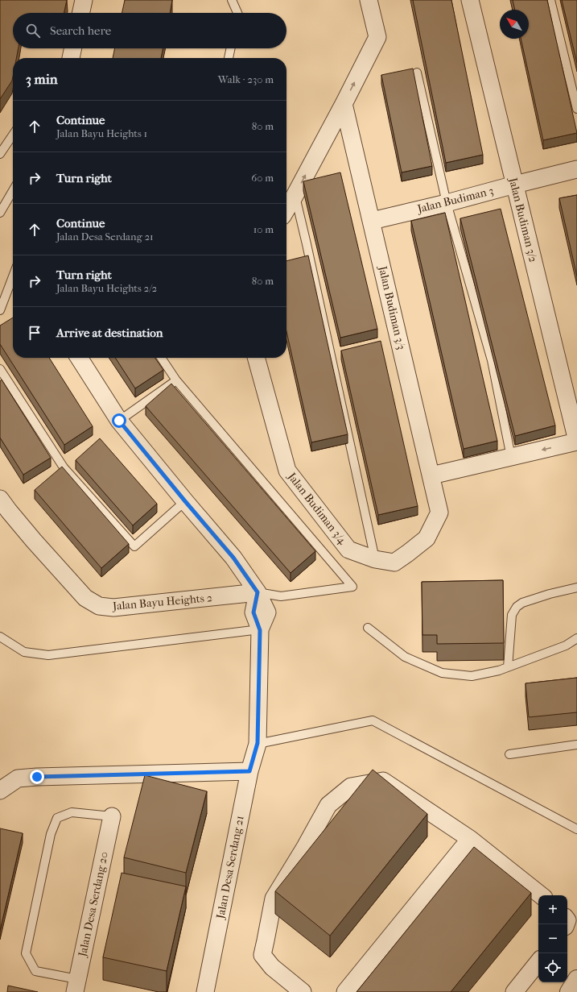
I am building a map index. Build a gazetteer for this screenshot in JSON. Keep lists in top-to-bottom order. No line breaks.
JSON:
{"streets":{"street":["Jalan Budiman 3","Jalan Budiman 3/2","Jalan Budiman 3/3","Jalan Budiman 3/4","Jalan Bayu Heights 2","Jalan Desa Serdang 21","Jalan Desa Serdang 20"]},"crossings":[["Jalan Budiman 3","Jalan Budiman 3/2"],["Jalan Budiman 3","Jalan Budiman 3/3"],["Jalan Budiman 3/3","Jalan Budiman 3/4"]],"north":"top left","page":{"search":"Search here","heading":["3 min","Walk · 230 m"],"list":[["Continue","Jalan Bayu Heights 1","80 m"],["Turn right","60 m"],["Continue","Jalan Desa Serdang 21","10 m"],["Turn right","Jalan Bayu Heights 2/2","80 m"],"Arrive at destination"],"map_buttons":["+","−"]}}
